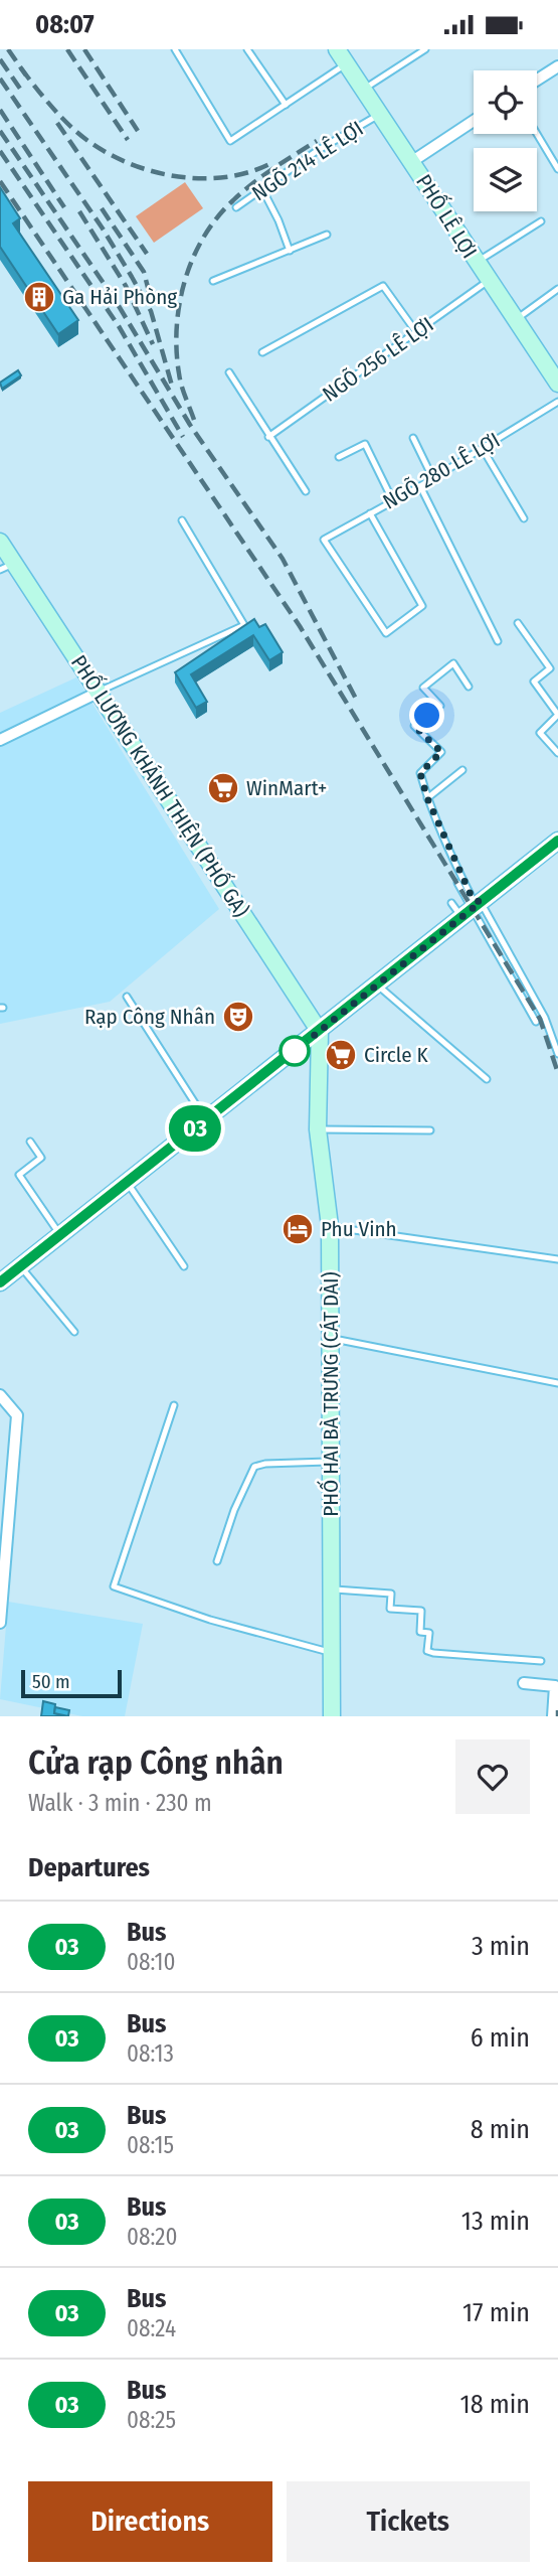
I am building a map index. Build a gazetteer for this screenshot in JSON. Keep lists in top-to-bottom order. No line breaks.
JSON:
{"streets":{"main road":["PHỐ LÊ LỢI","PHỐ LƯƠNG KHÁNH THIỆN (PHỐ GA)","PHỐ HAI BÀ TRƯNG (CÁT DÀI)"],"lane":["NGÕ 214 LÊ LỢI","NGÕ 256 LÊ LỢI","NGÕ 280 LÊ LỢI"]},"crossings":[["NGÕ 214 LÊ LỢI","PHỐ LÊ LỢI"],["PHỐ LÊ LỢI","NGÕ 256 LÊ LỢI"],["PHỐ LƯƠNG KHÁNH THIỆN (PHỐ GA)","PHỐ HAI BÀ TRƯNG (CÁT DÀI)"]],"places":{"building":["Ga Hải Phòng"],"supermarket":["WinMart+","Circle K"],"theatre":["Rạp Công Nhân"],"hotel":["Phu Vinh"]},"lines":["bus line 03"],"scale_bar":"50 m","page":{"status":"08:07","on_map":"03","scale":"50 m","heading":[["Cửa rạp Công nhân","Walk · 3 min · 230 m"],"Departures"],"list":[{"mark":"03","name":"Bus","note":"08:10","value":"3 min"},{"mark":"03","name":"Bus","note":"08:13","value":"6 min"},{"mark":"03","name":"Bus","note":"08:15","value":"8 min"},{"mark":"03","name":"Bus","note":"08:20","value":"13 min"},{"mark":"03","name":"Bus","note":"08:24","value":"17 min"},{"mark":"03","name":"Bus","note":"08:25","value":"18 min"}],"buttons":["Directions","Tickets"]}}
